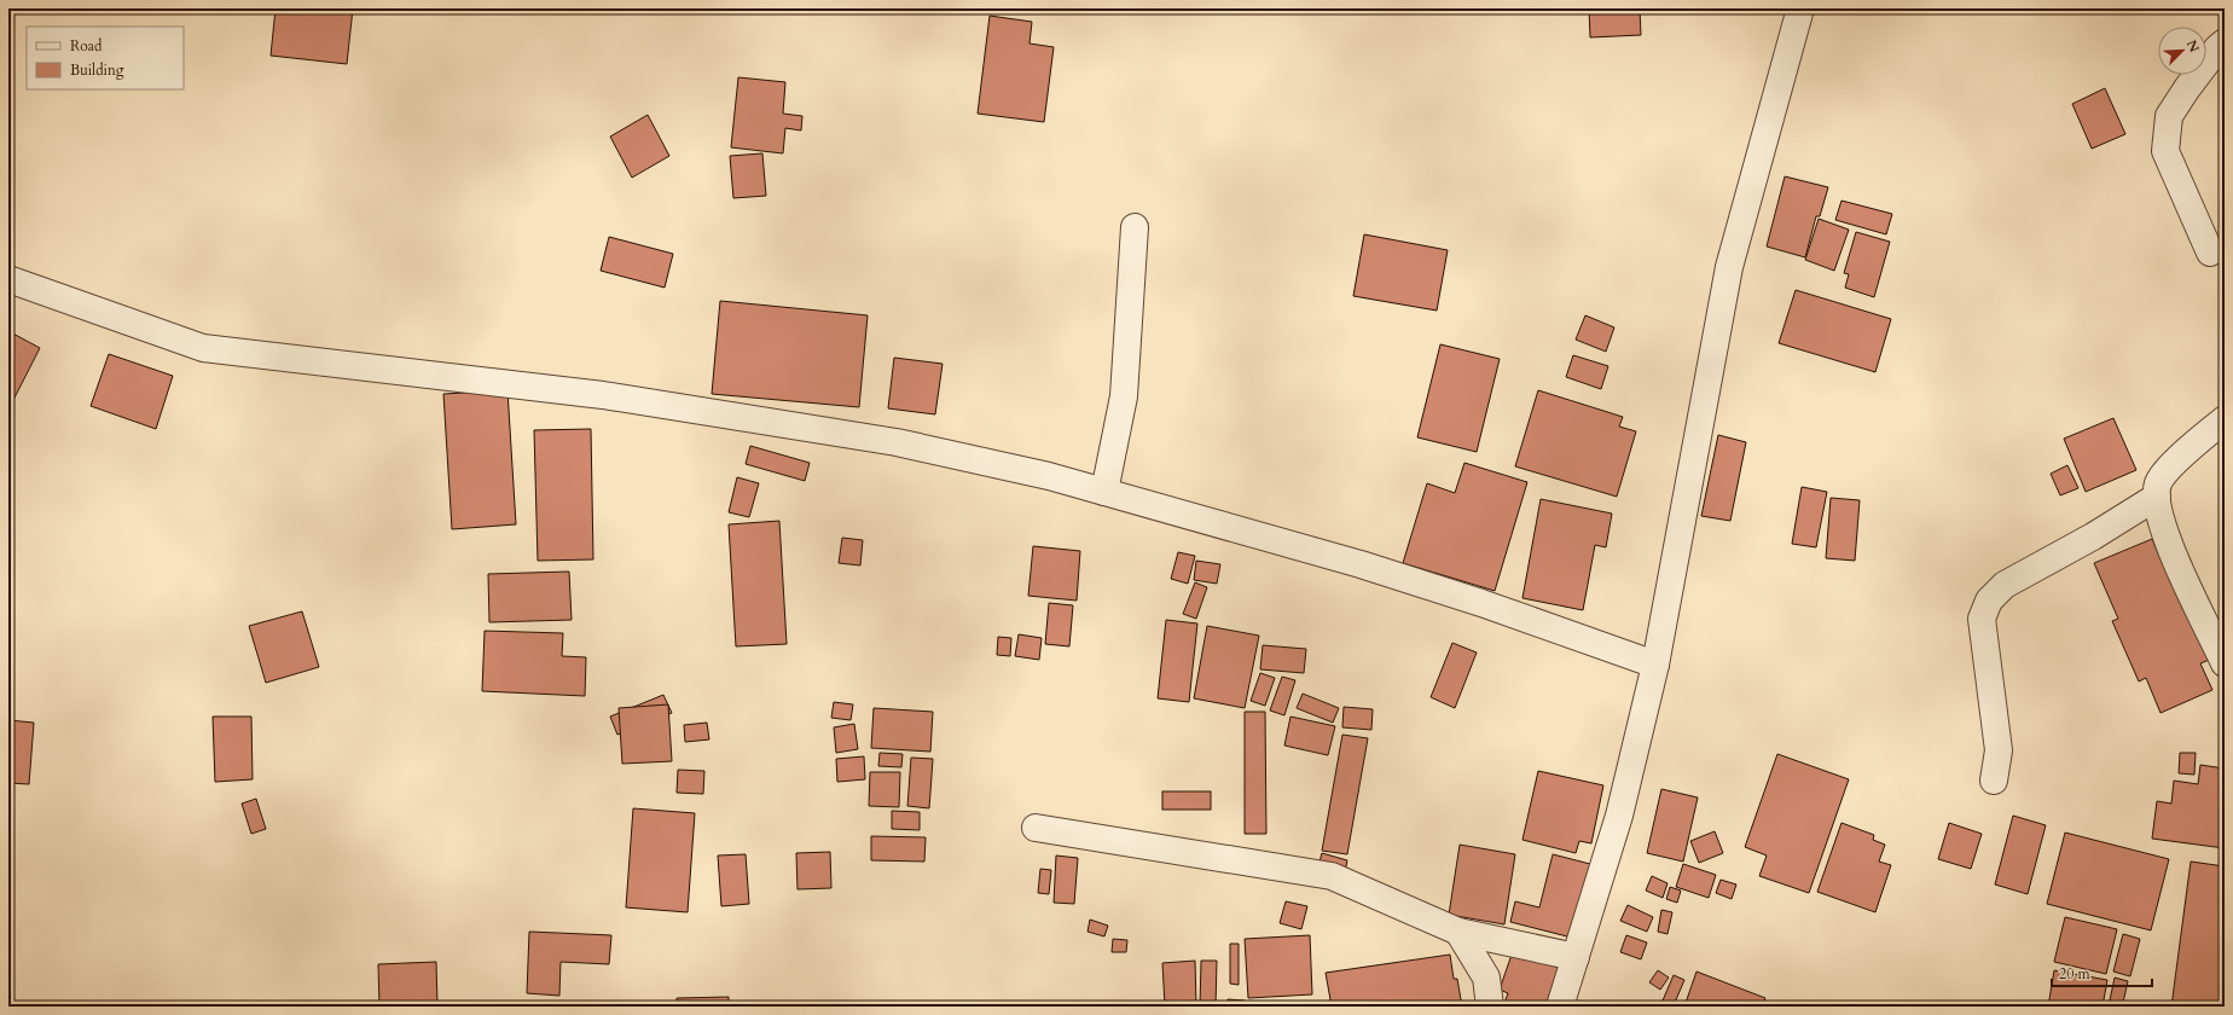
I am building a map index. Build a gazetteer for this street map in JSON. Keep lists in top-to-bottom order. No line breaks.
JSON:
{"legend":["Road","Building"],"scale_bar":"20 m","north":"top right"}
